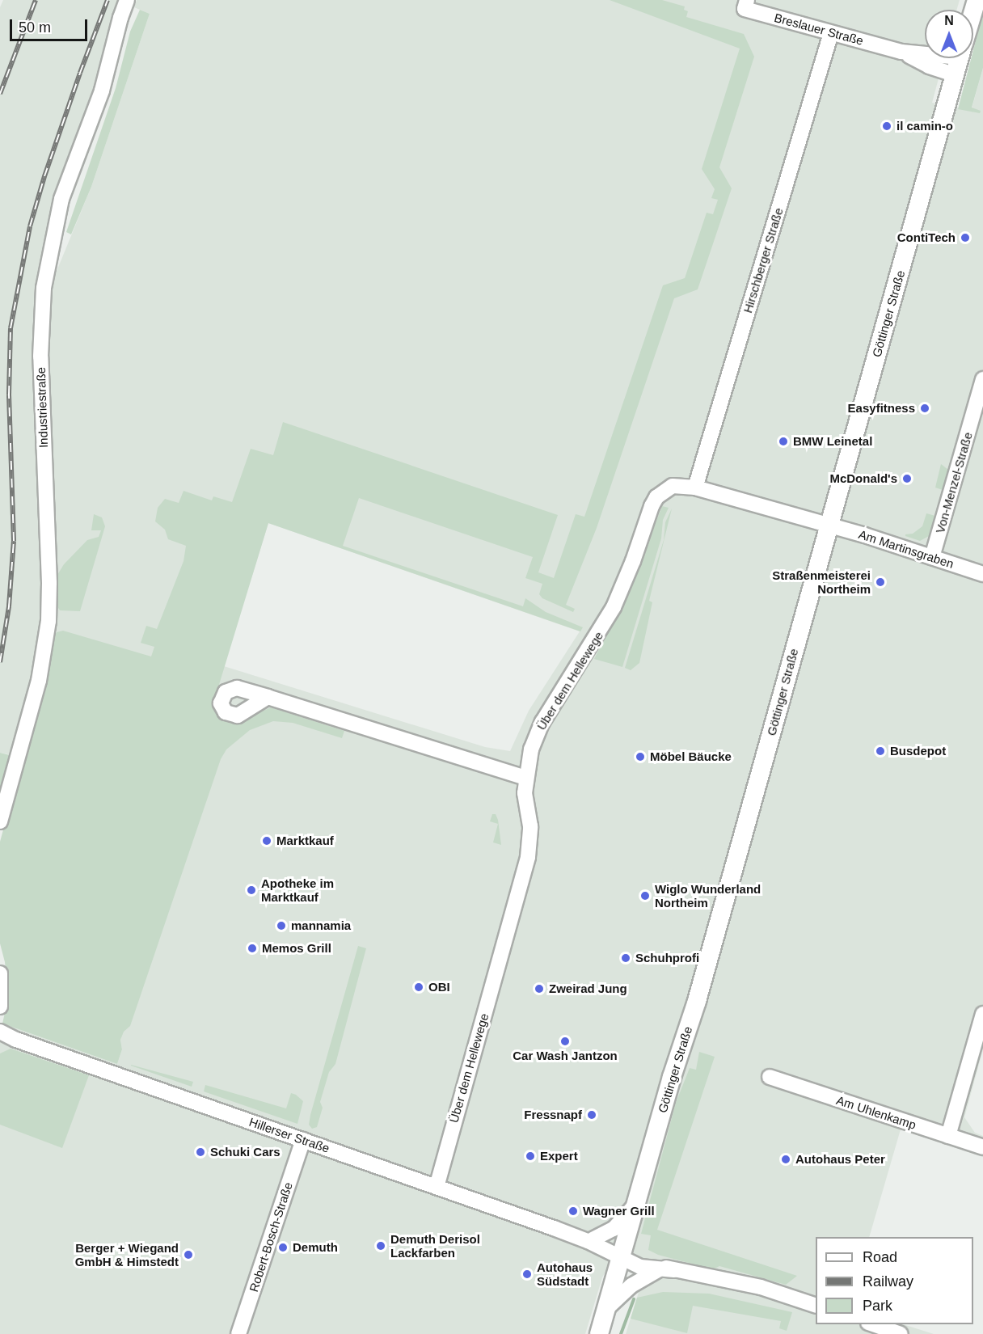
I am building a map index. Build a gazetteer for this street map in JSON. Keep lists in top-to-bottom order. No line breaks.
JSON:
{"streets":{"main road":["Göttinger Straße"],"street":["Breslauer Straße","Hirschberger Straße","Industriestraße","Von-Menzel-Straße","Am Martinsgraben","Über dem Hellewege","Am Uhlenkamp","Hillerser Straße","Robert-Bosch-Straße"]},"crossings":[["Breslauer Straße","Hirschberger Straße"],["Hirschberger Straße","Über dem Hellewege"],["Göttinger Straße","Am Martinsgraben"],["Göttinger Straße","Über dem Hellewege"],["Göttinger Straße","Hillerser Straße"],["Von-Menzel-Straße","Am Martinsgraben"],["Am Martinsgraben","Über dem Hellewege"],["Über dem Hellewege","Hillerser Straße"],["Hillerser Straße","Robert-Bosch-Straße"]],"places":["il camin-o","ContiTech","Easyfitness","BMW Leinetal","McDonald's","Straßenmeisterei Northeim","Busdepot","Möbel Bäucke","Marktkauf","Apotheke im Marktkauf","Wiglo Wunderland Northeim","mannamia","Memos Grill","Schuhprofi","OBI","Zweirad Jung","Car Wash Jantzon","Fressnapf","Schuki Cars","Expert","Autohaus Peter","Wagner Grill","Demuth Derisol Lackfarben","Demuth","Berger + Wiegand GmbH & Himstedt","Autohaus Südstadt"],"legend":["Road","Railway","Park"],"scale_bar":"50 m","north":"top"}
